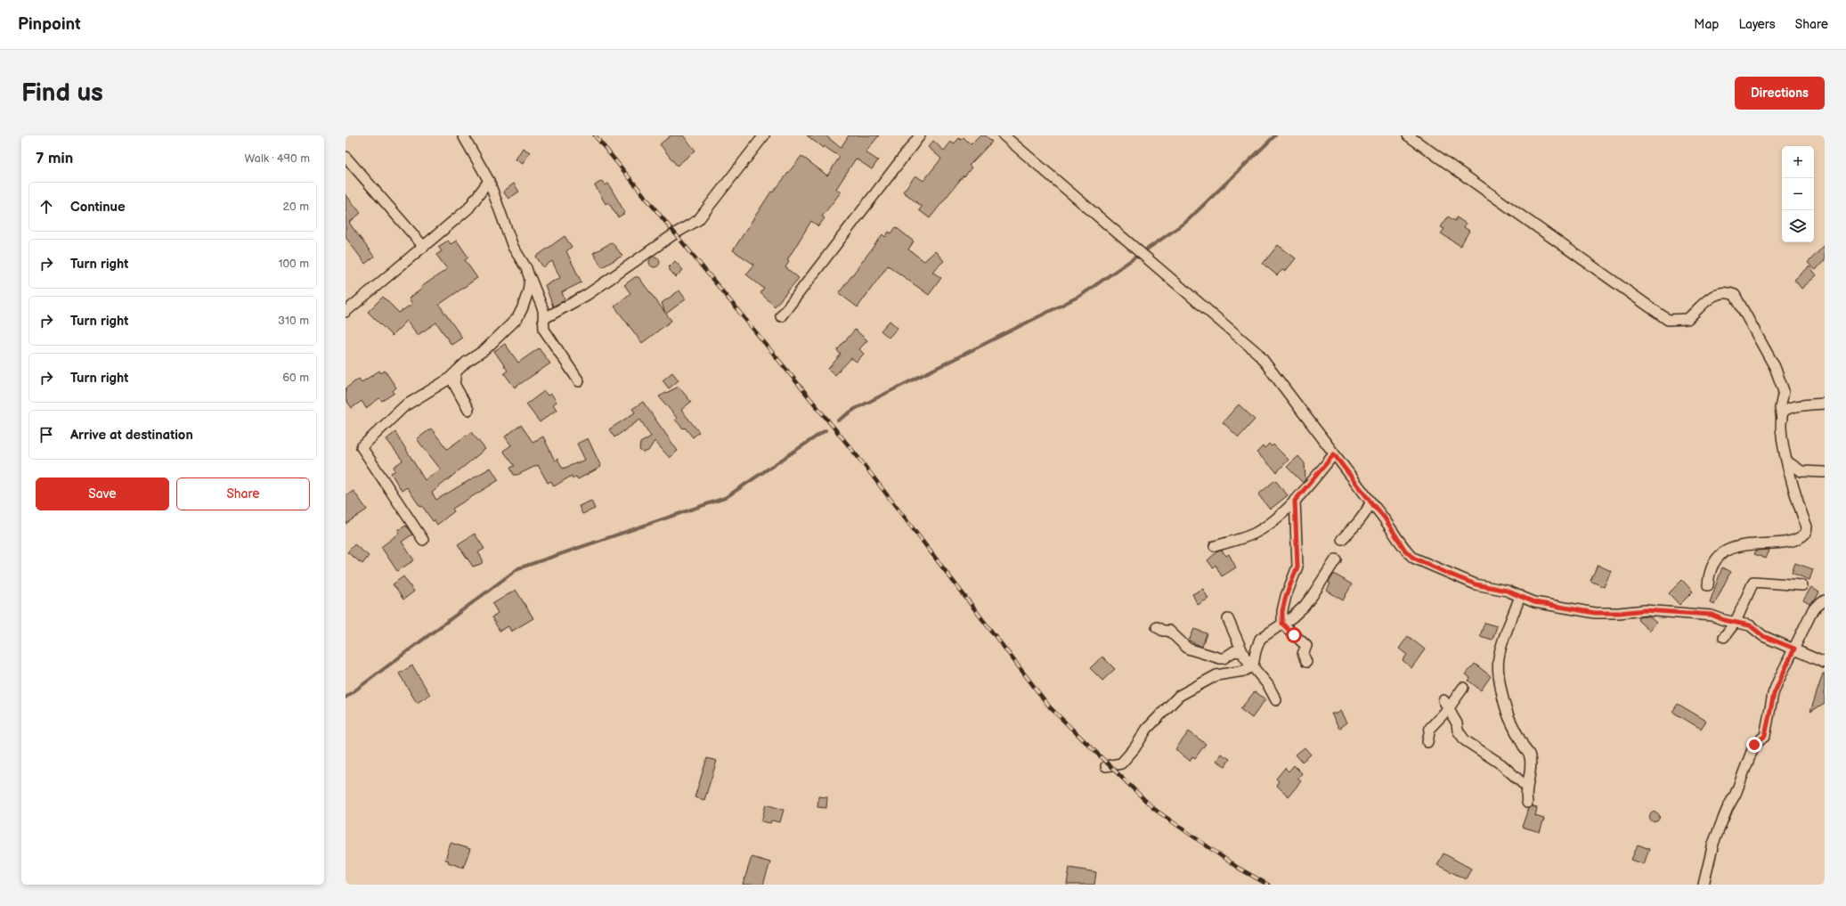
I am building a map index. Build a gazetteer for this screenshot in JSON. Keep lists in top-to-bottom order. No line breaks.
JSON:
{"page":{"header":"Pinpoint","nav":["Map","Layers","Share"],"buttons":["Directions",["Save","Share"]],"title":"Find us","heading":["7 min","Walk · 490 m"],"map_buttons":["+","−"],"list":[["Continue","20 m"],["Turn right","100 m"],["Turn right","310 m"],["Turn right","60 m"],"Arrive at destination"]}}
